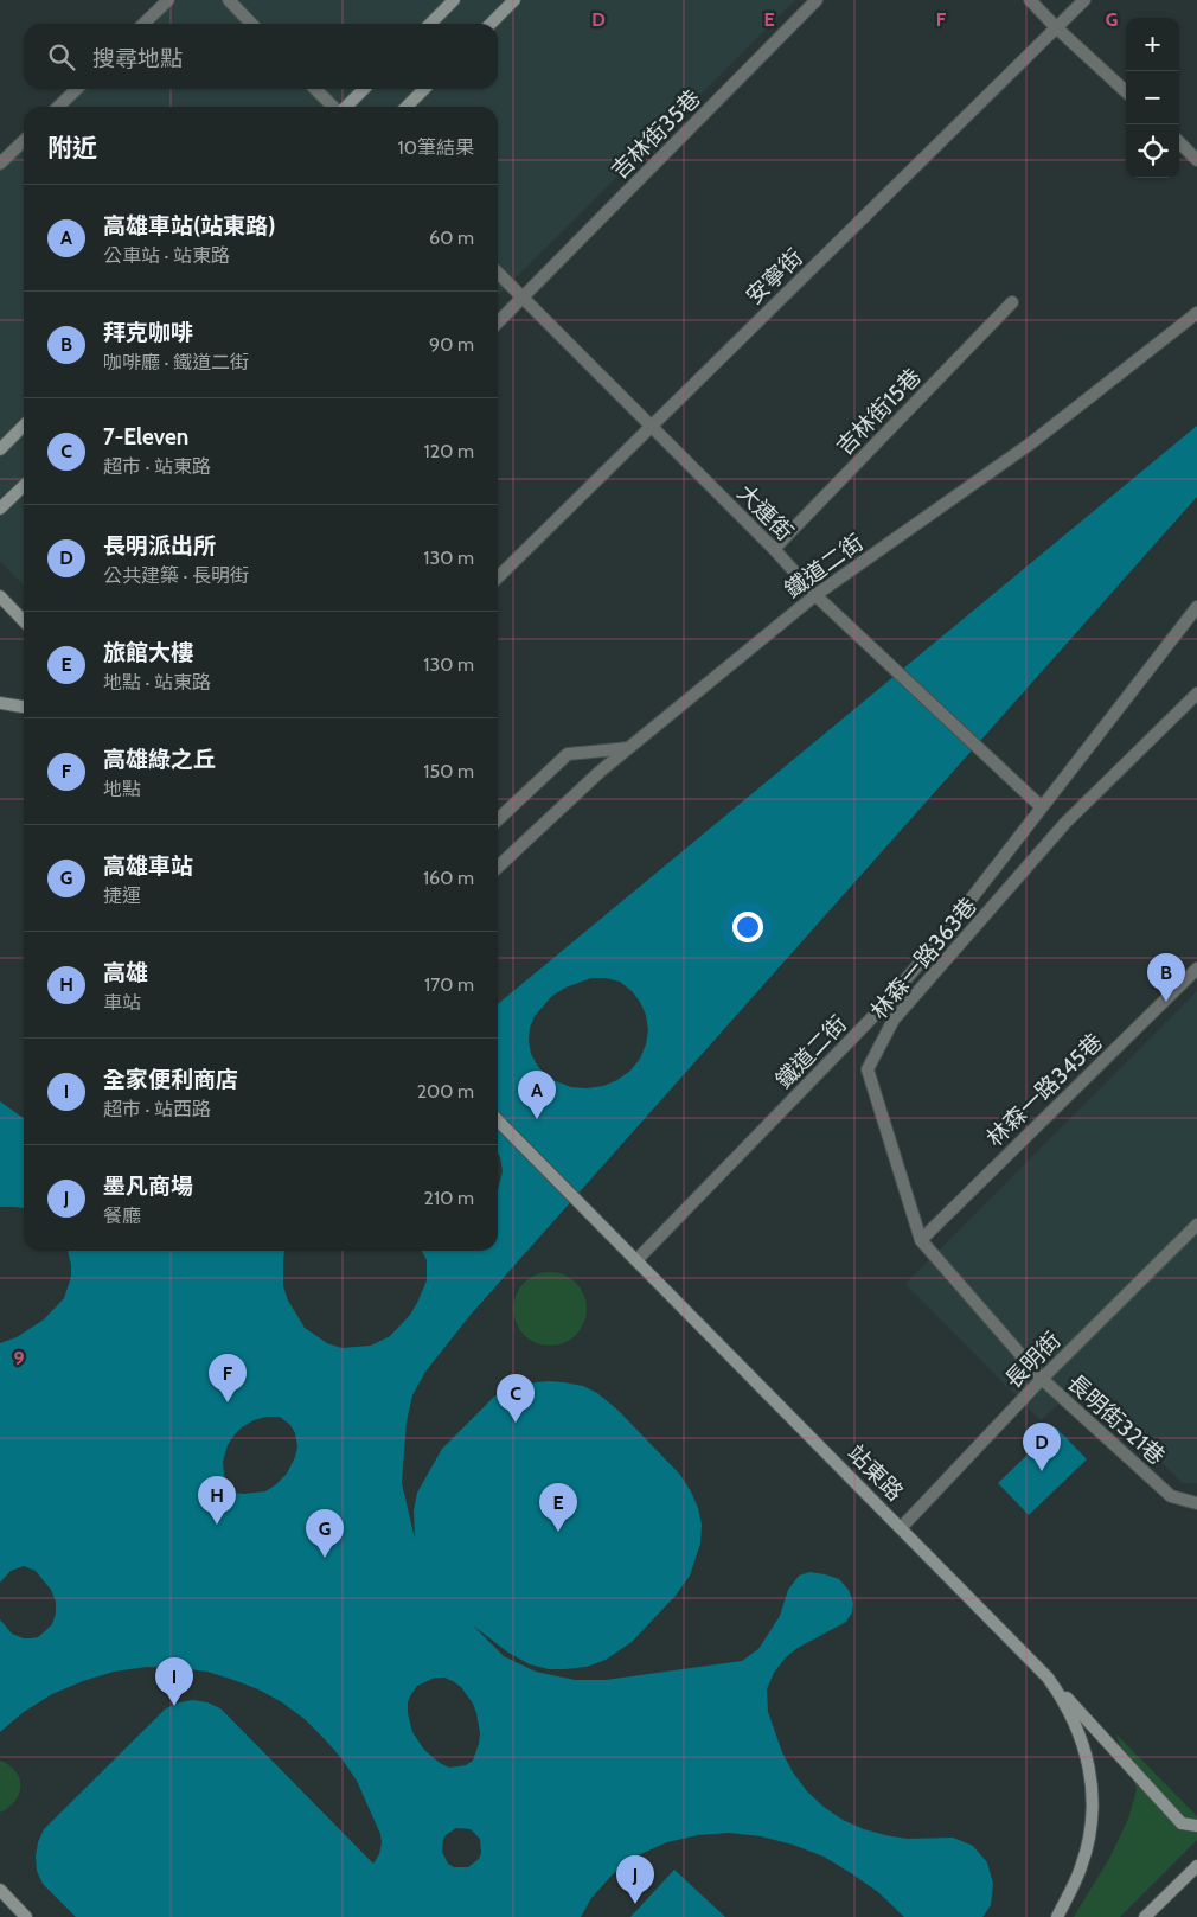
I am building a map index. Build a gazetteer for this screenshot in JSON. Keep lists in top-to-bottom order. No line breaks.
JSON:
{"streets":{"main road":["站東路"],"street":["吉林街35巷","安寧街","吉林街15巷","大連街","鐵道二街","林森一路363巷","林森一路345巷","長明街","長明街321巷"]},"crossings":[["吉林街35巷","大連街"],["安寧街","大連街"],["吉林街15巷","大連街"],["大連街","鐵道二街"],["鐵道二街","站東路"],["林森一路363巷","林森一路345巷"],["林森一路363巷","長明街"],["林森一路363巷","長明街321巷"],["長明街","長明街321巷"],["長明街","站東路"]],"page":{"map_buttons":["+","−"],"search":"搜尋地點","heading":["附近","10筆結果"],"list":[{"mark":"A","name":"高雄車站(站東路)","note":"公車站 · 站東路","value":"60 m"},{"mark":"B","name":"拜克咖啡","note":"咖啡廳 · 鐵道二街","value":"90 m"},{"mark":"C","name":"7-Eleven","note":"超市 · 站東路","value":"120 m"},{"mark":"D","name":"長明派出所","note":"公共建築 · 長明街","value":"130 m"},{"mark":"E","name":"旅館大樓","note":"地點 · 站東路","value":"130 m"},{"mark":"F","name":"高雄綠之丘","note":"地點","value":"150 m"},{"mark":"G","name":"高雄車站","note":"捷運","value":"160 m"},{"mark":"H","name":"高雄","note":"車站","value":"170 m"},{"mark":"I","name":"全家便利商店","note":"超市 · 站西路","value":"200 m"},{"mark":"J","name":"墨凡商場","note":"餐廳","value":"210 m"}],"pins":["B","A","F","C","D","H","E","G","I","J"]},"grid":{"columns":["D","E","F","G"],"rows":["9"]}}
